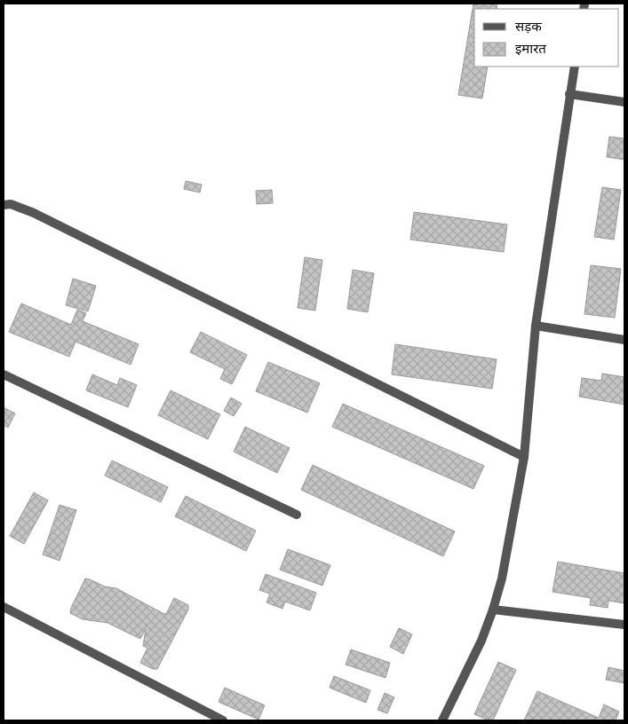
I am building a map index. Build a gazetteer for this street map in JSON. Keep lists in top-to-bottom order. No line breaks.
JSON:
{"legend":["सड़क","इमारत"]}
